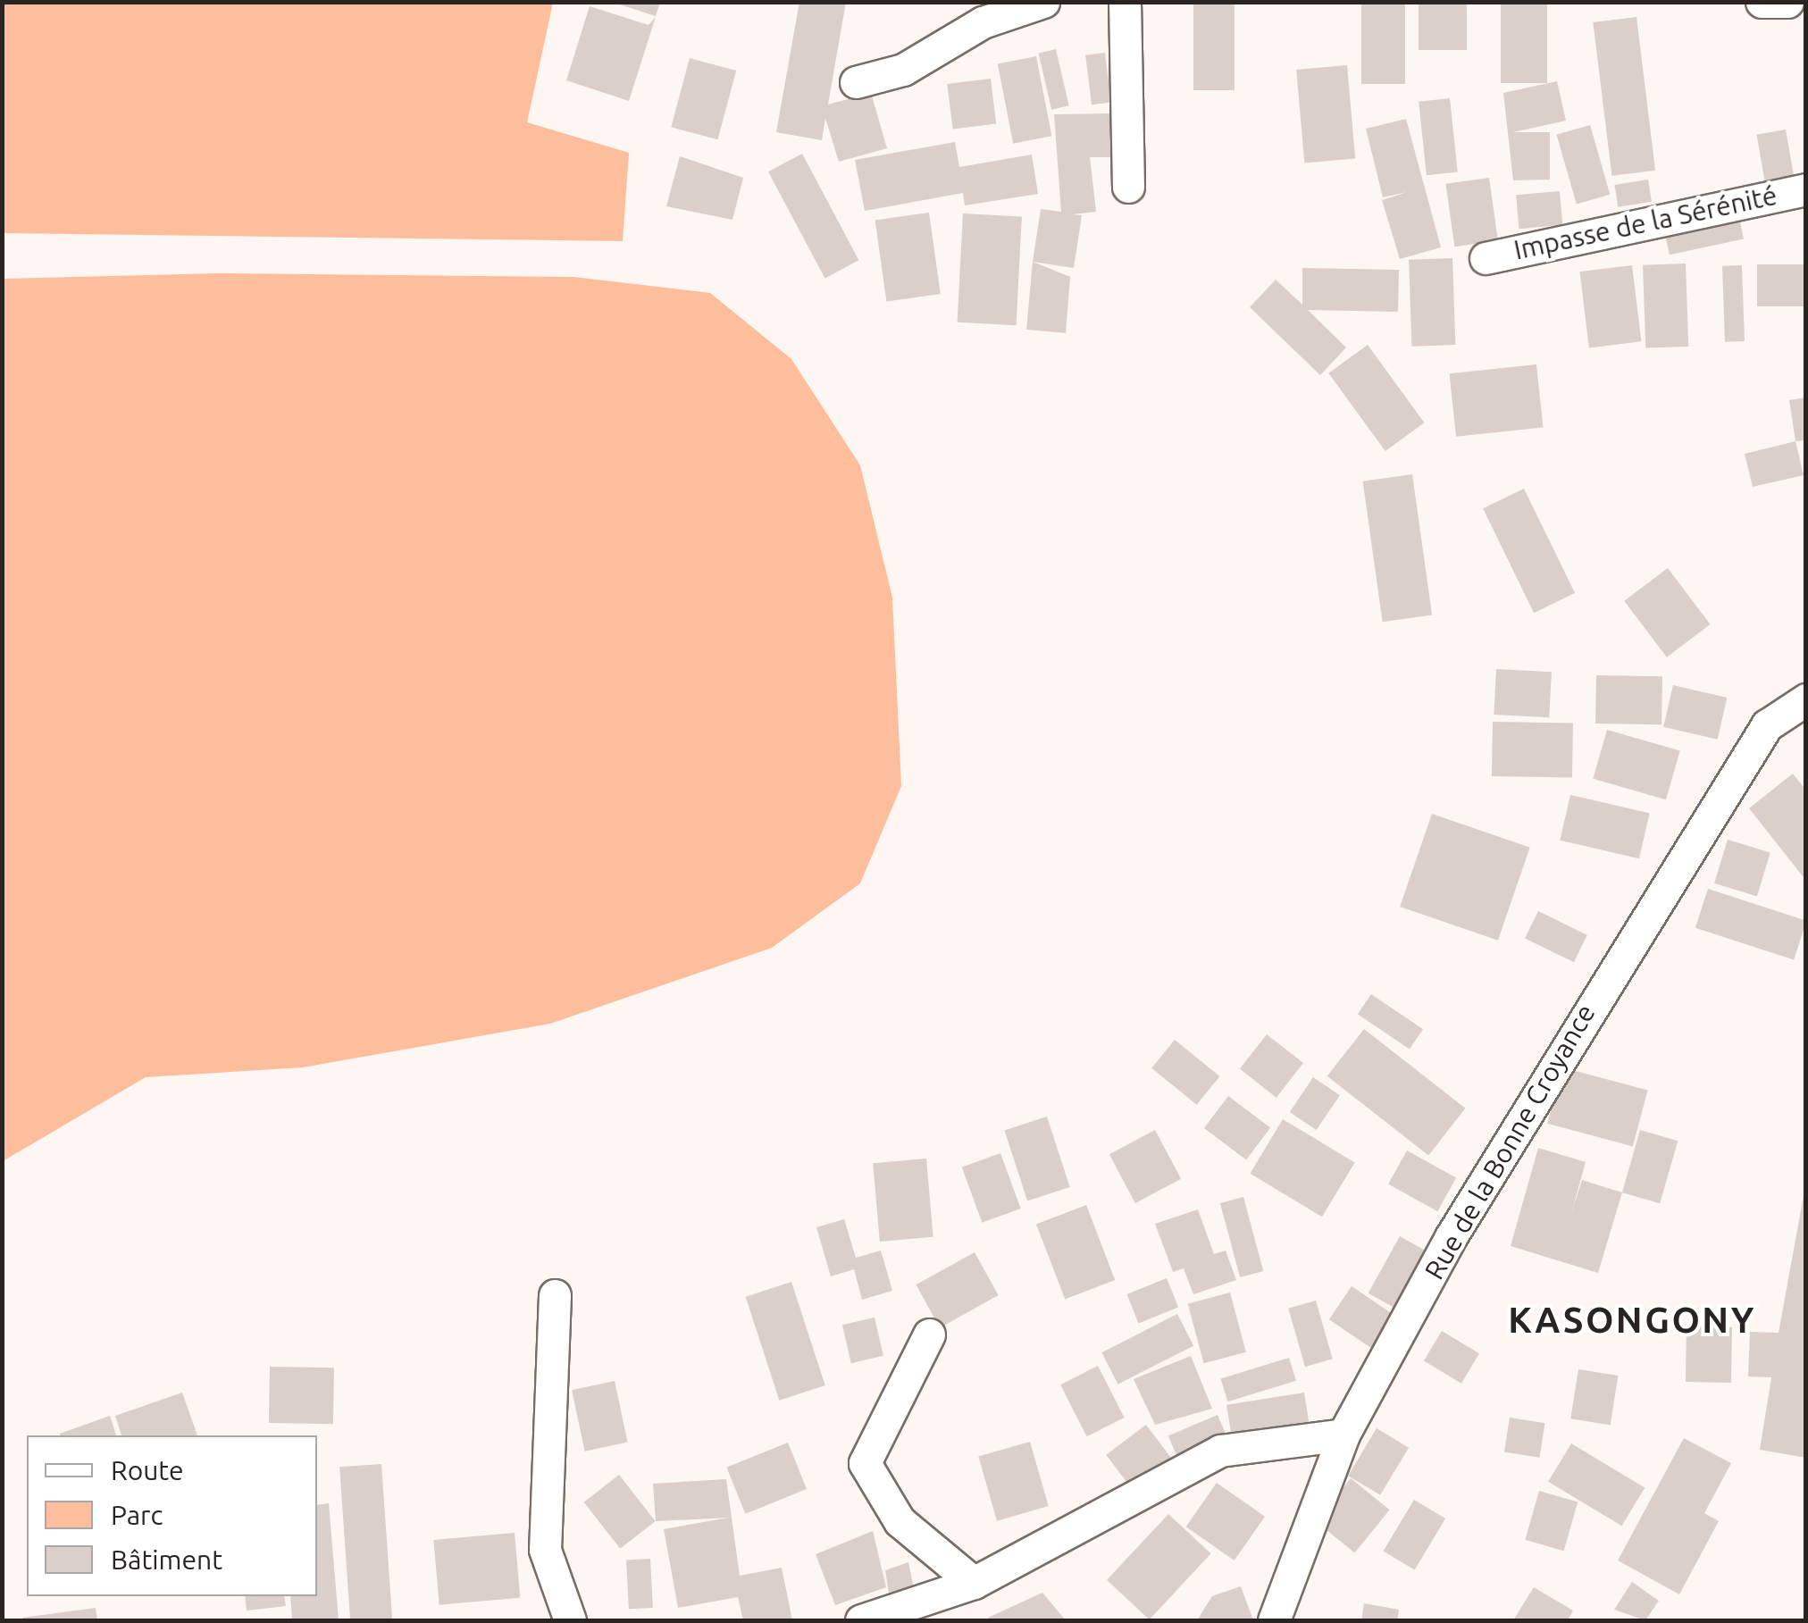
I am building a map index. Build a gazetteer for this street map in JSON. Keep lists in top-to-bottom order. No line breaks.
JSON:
{"streets":{"street":["Impasse de la Sérénité","Rue de la Bonne Croyance"]},"districts":["KASONGONY"],"legend":["Route","Parc","Bâtiment"]}
